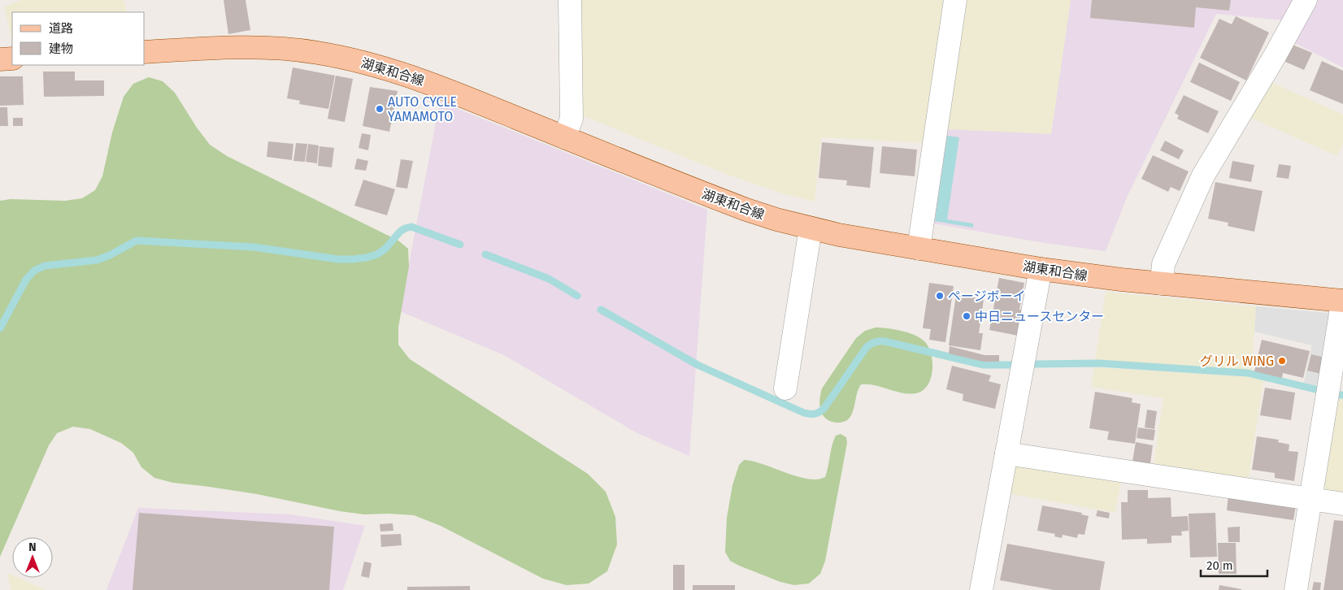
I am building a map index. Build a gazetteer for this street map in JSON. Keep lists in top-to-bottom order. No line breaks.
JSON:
{"streets":{"main road":["湖東和合線"]},"places":["AUTO CYCLE YAMAMOTO","ページボーイ","中日ニュースセンター","グリル WING"],"legend":["道路","建物"],"scale_bar":"20 m","north":"top"}
